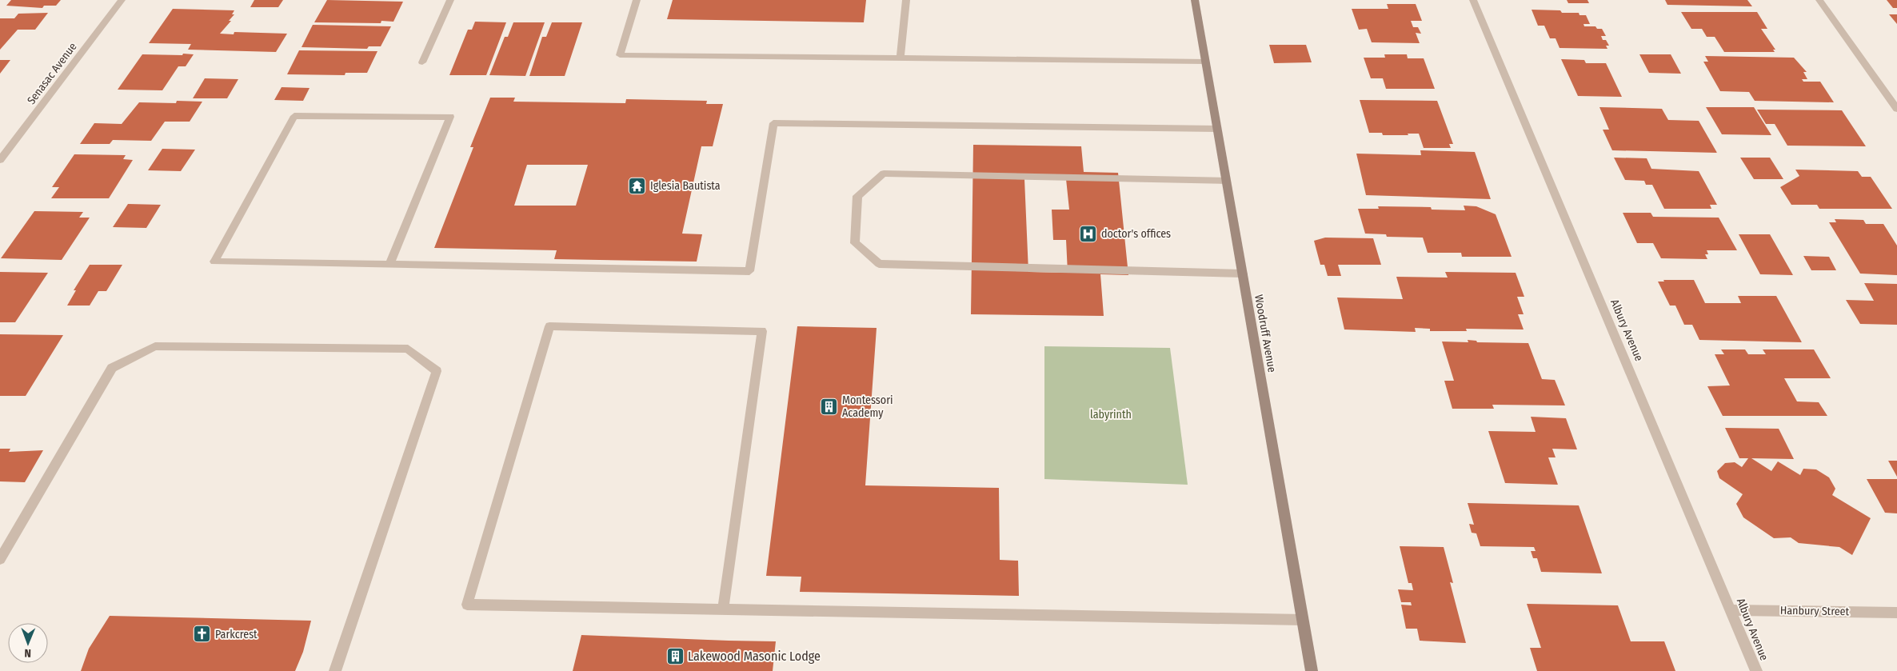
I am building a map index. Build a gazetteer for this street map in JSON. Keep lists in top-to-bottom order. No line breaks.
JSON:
{"streets":{"main road":["Woodruff Avenue"],"street":["Senasac Avenue","Albury Avenue","Hanbury Street"]},"crossings":[["Albury Avenue","Hanbury Street"]],"parks":["labyrinth"],"places":{"temple":["Iglesia Bautista"],"hospital":["doctor's offices"],"building":["Montessori Academy","Lakewood Masonic Lodge"],"church":["Parkcrest"]},"north":"bottom"}
